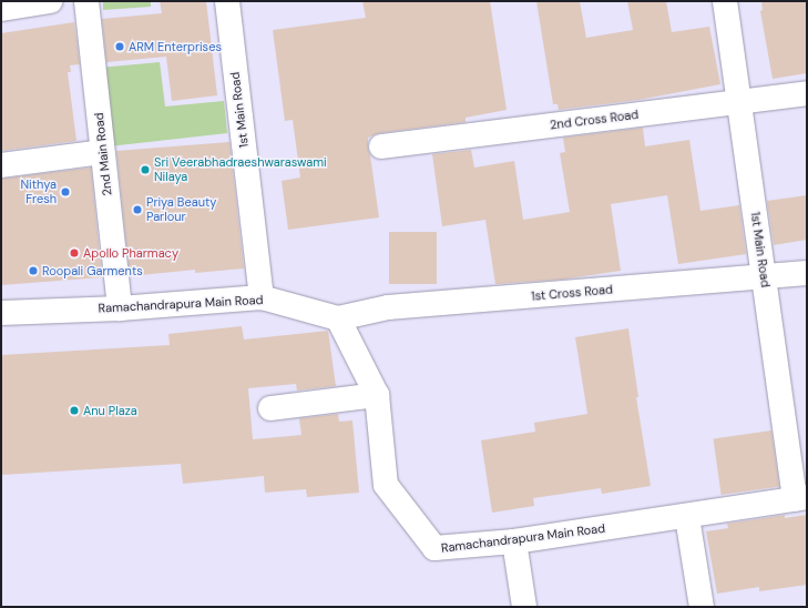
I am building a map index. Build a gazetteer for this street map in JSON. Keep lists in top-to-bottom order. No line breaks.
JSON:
{"streets":{"street":["1st Main Road","2nd Cross Road","2nd Main Road","1st Cross Road","Ramachandrapura Main Road"]},"crossings":[["1st Main Road","2nd Cross Road"],["1st Main Road","1st Cross Road"],["1st Main Road","Ramachandrapura Main Road"],["2nd Main Road","Ramachandrapura Main Road"],["1st Cross Road","Ramachandrapura Main Road"]],"places":["ARM Enterprises","Sri Veerabhadraeshwaraswami Nilaya","Nithya Fresh","Priya Beauty Parlour","Apollo Pharmacy","Roopali Garments","Anu Plaza"]}
